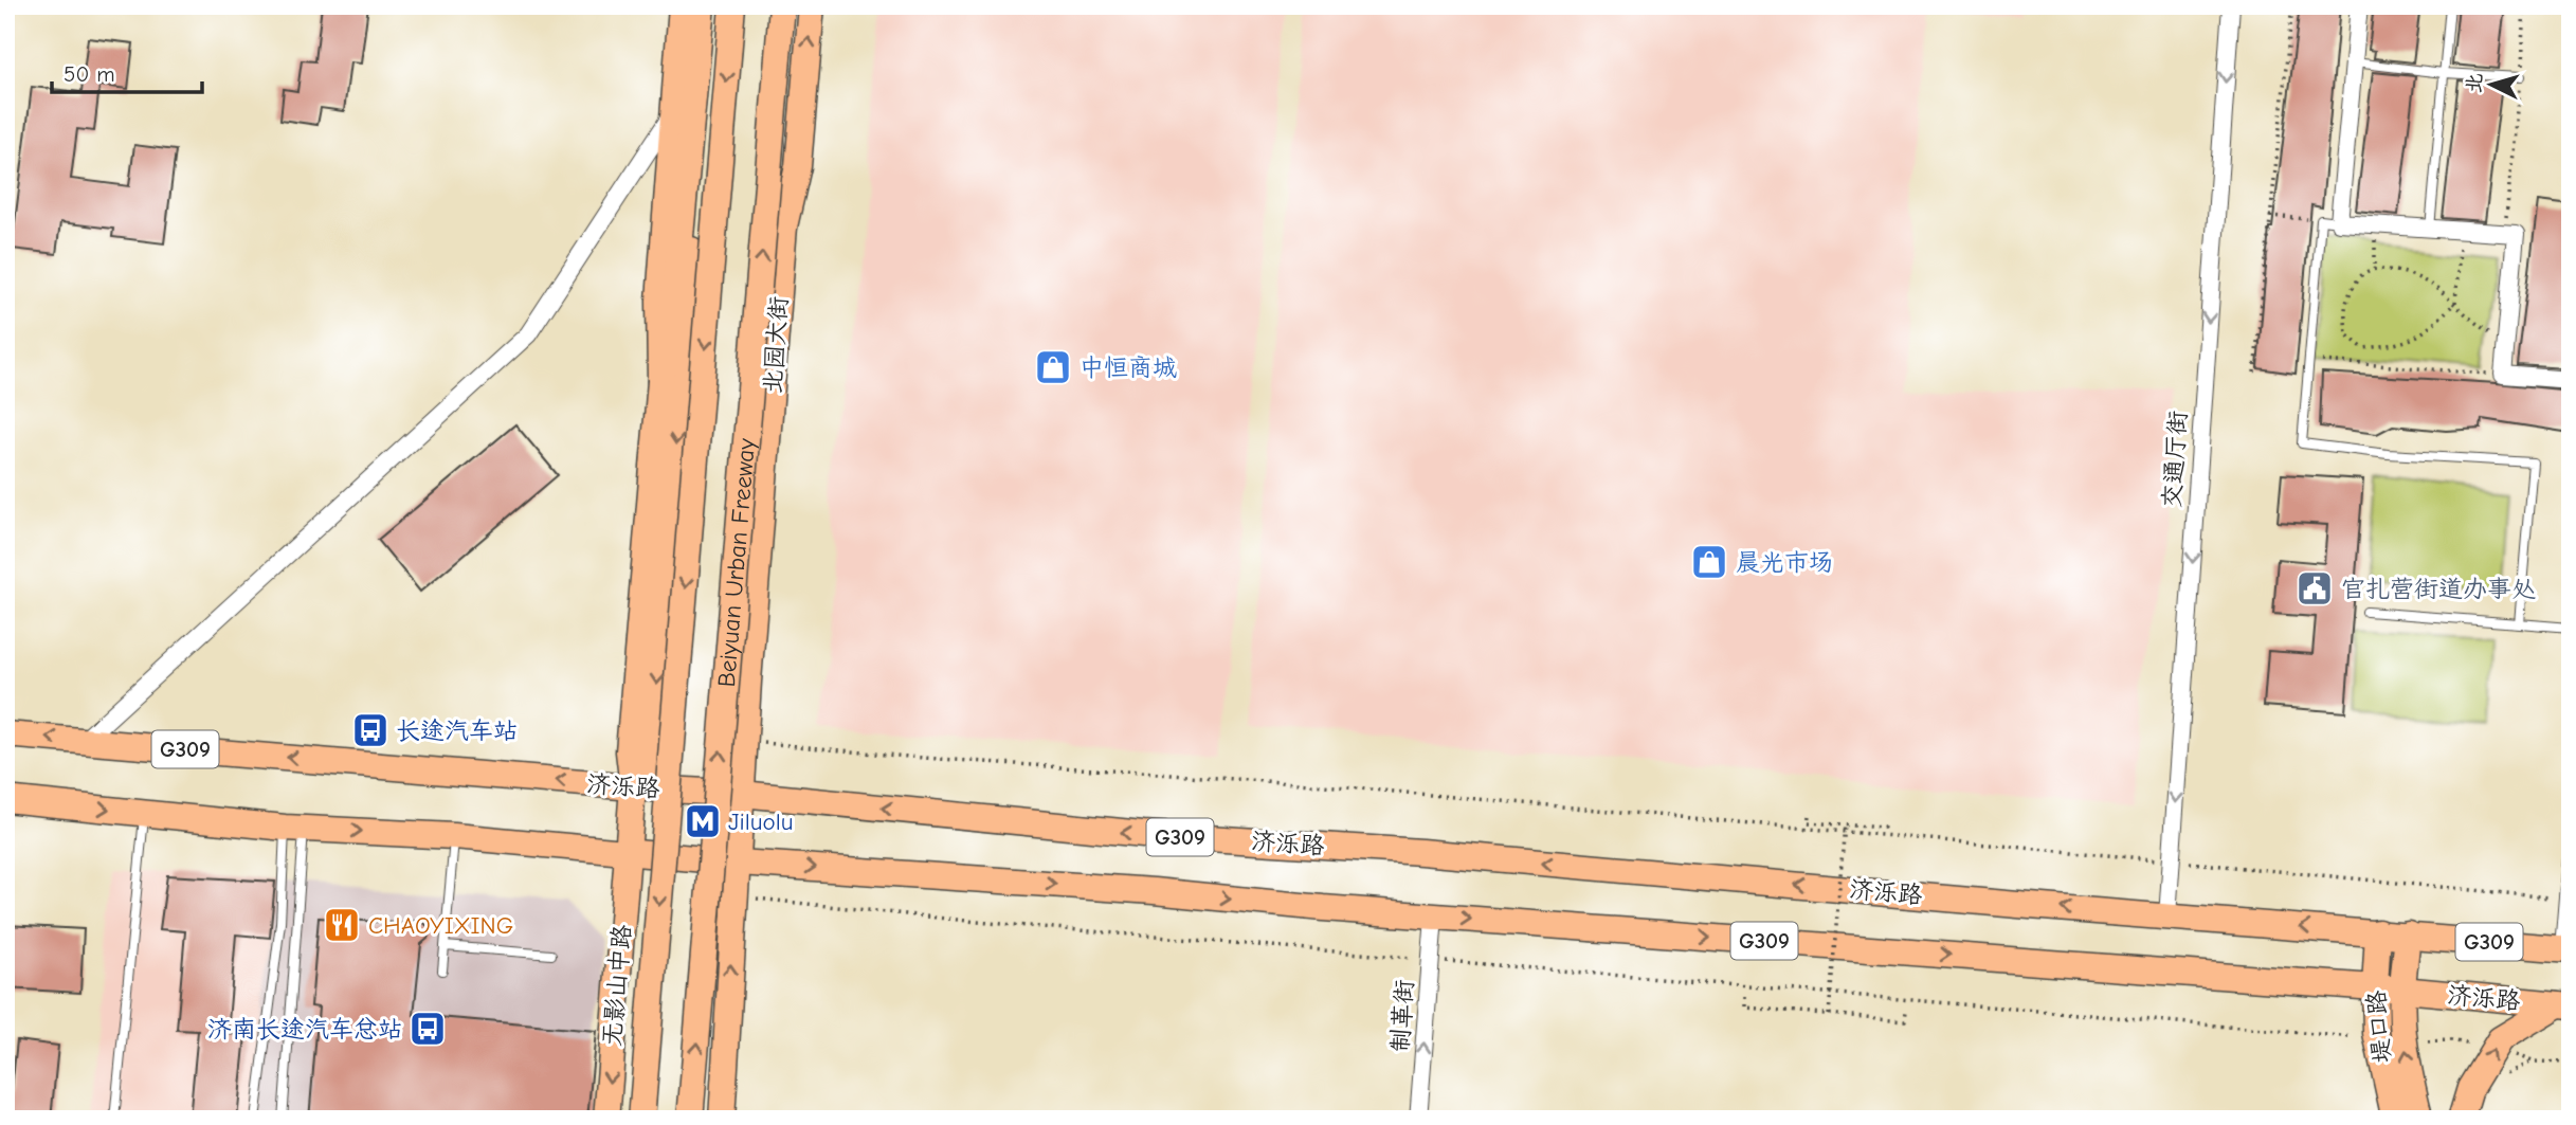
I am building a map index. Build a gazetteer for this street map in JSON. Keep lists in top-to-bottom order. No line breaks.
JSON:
{"streets":{"main road":["北园大街","Beiyuan Urban Freeway","G309","济泺路","无影山中路","堤口路"],"street":["交通厅街","制革街"]},"crossings":[["北园大街","济泺路"],["交通厅街","济泺路"],["济泺路","无影山中路"],["济泺路","制革街"],["济泺路","堤口路"]],"one_way":["交通厅街","制革街"],"places":{"shop":["中恒商城","晨光市场"],"public building":["官扎营街道办事处"],"bus stop":["长途汽车站","济南长途汽车总站"],"metro station":["Jiluolu"],"restaurant":["CHAOYIXING"]},"scale_bar":"50 m","north":"left"}
